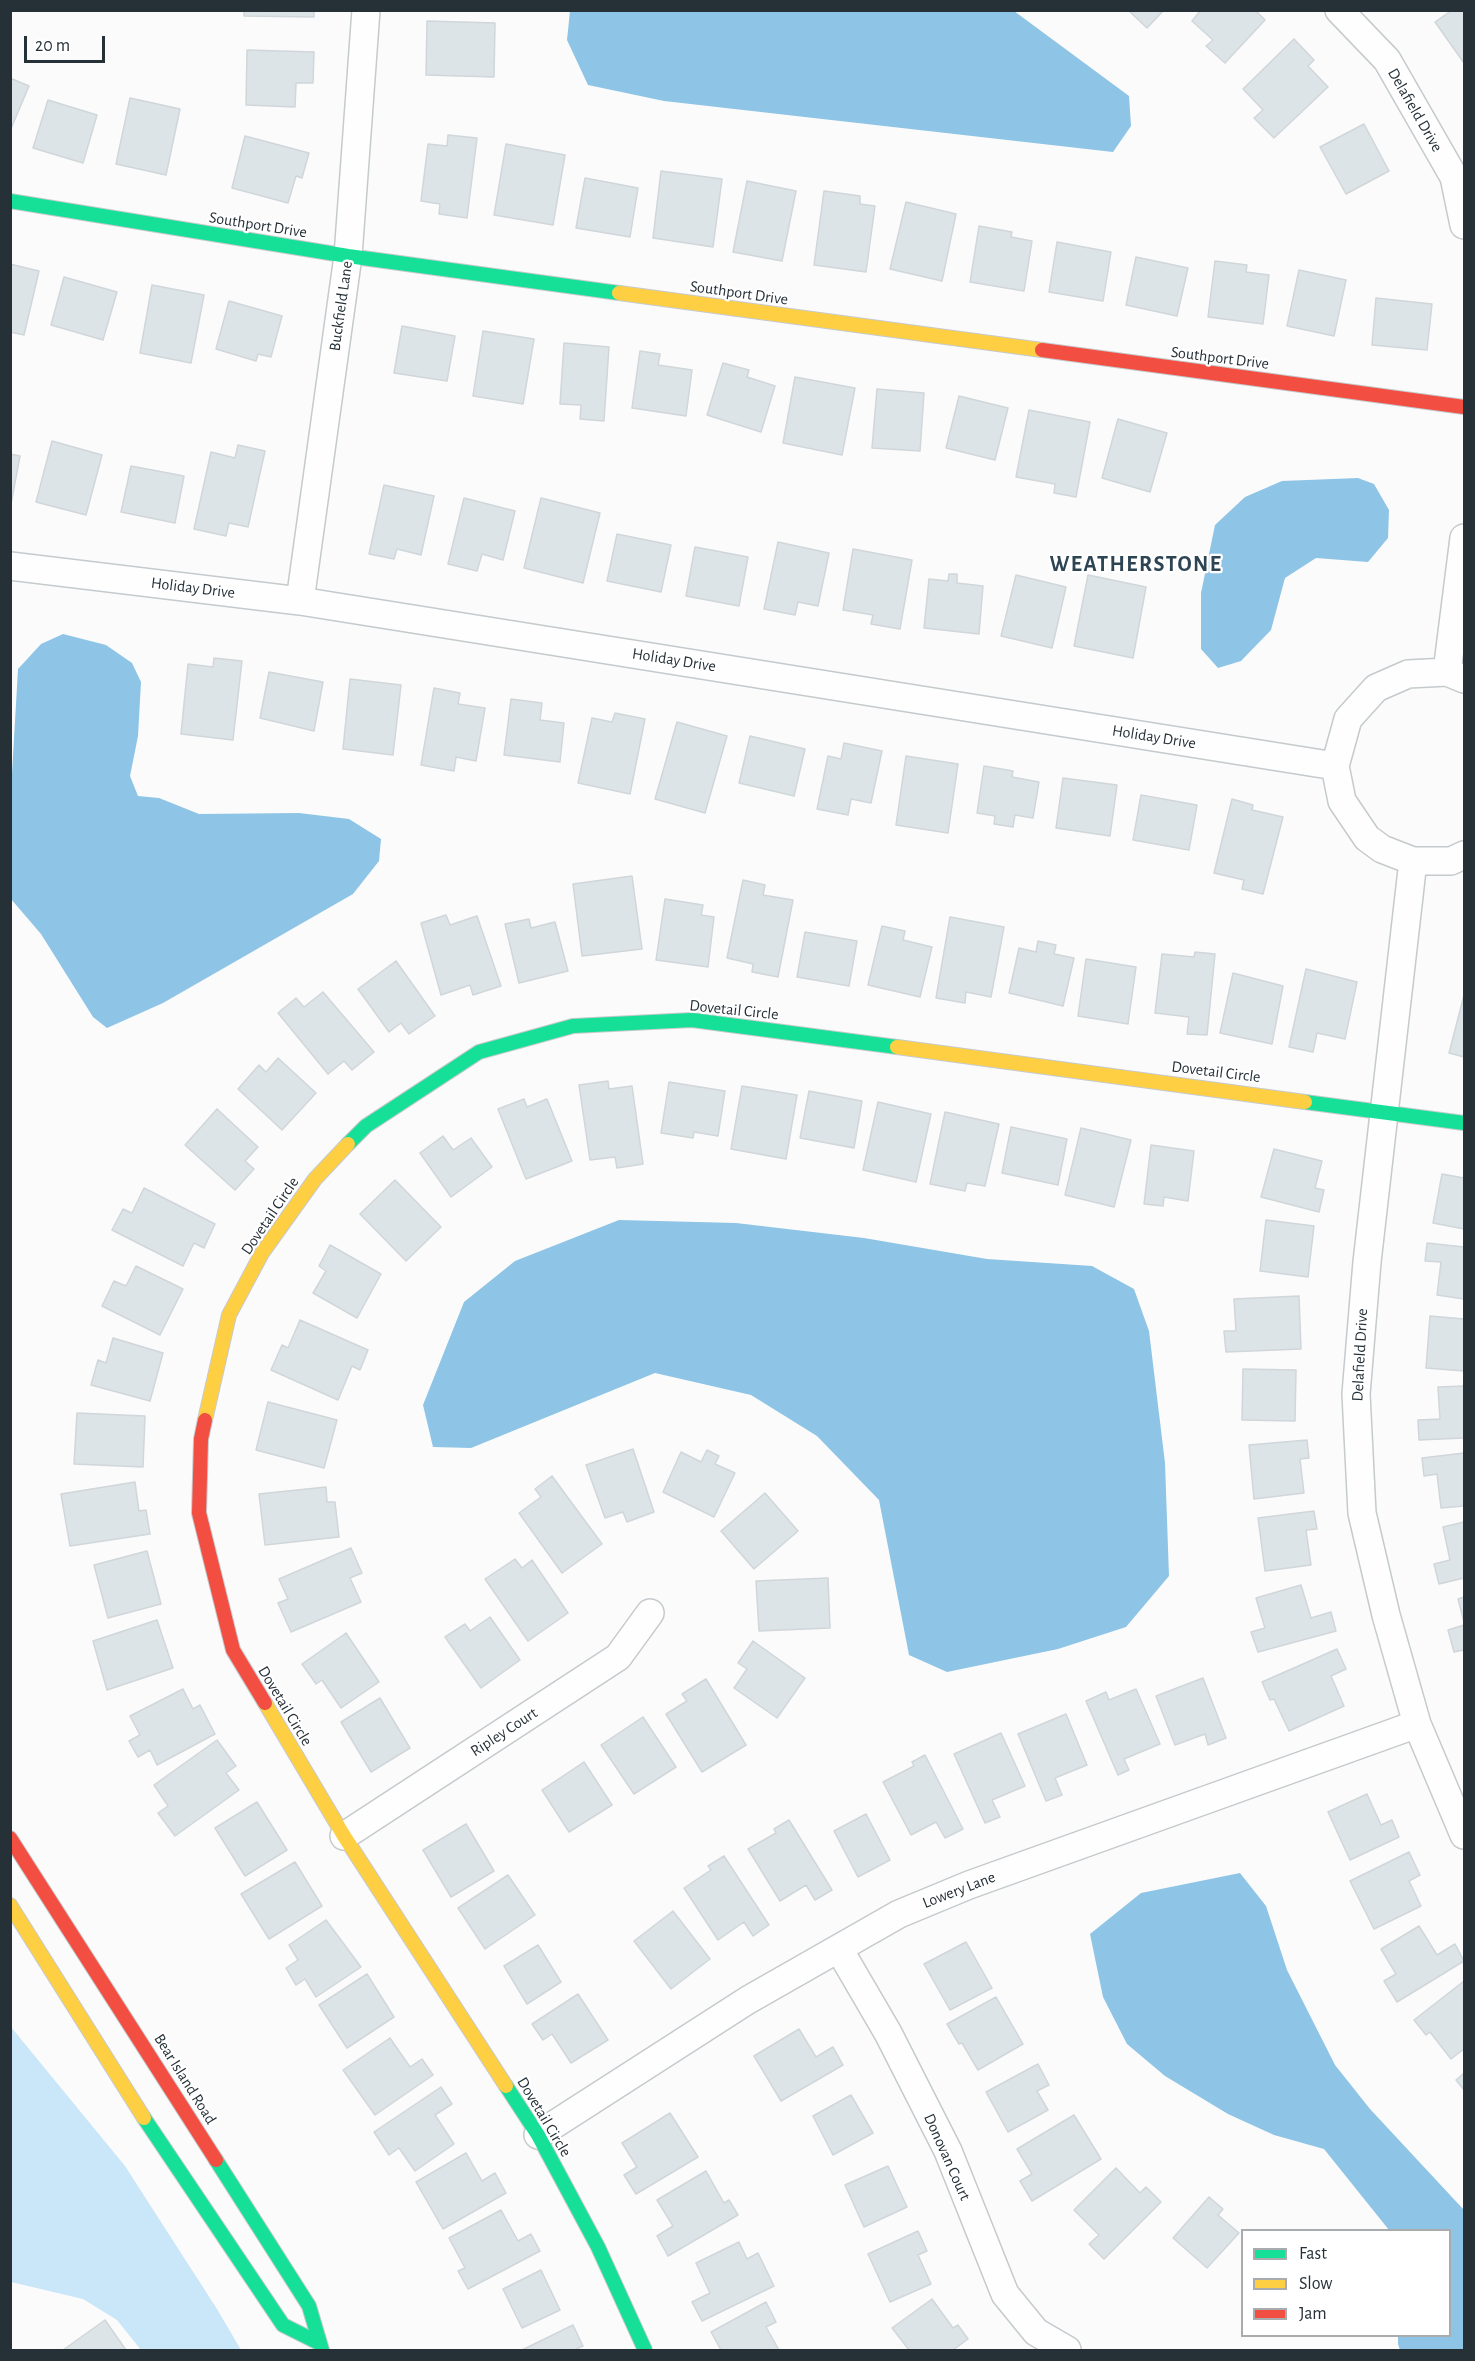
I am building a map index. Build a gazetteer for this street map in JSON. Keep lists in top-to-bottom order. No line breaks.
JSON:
{"streets":{"street":["Delafield Drive","Southport Drive","Buckfield Lane","Holiday Drive","Dovetail Circle","Ripley Court","Lowery Lane","Bear Island Road","Donovan Court"]},"crossings":[["Delafield Drive","Dovetail Circle"],["Delafield Drive","Lowery Lane"],["Southport Drive","Buckfield Lane"],["Buckfield Lane","Holiday Drive"],["Dovetail Circle","Ripley Court"],["Dovetail Circle","Lowery Lane"],["Lowery Lane","Donovan Court"]],"districts":["WEATHERSTONE"],"legend":["Fast","Slow","Jam"],"scale_bar":"20 m"}
